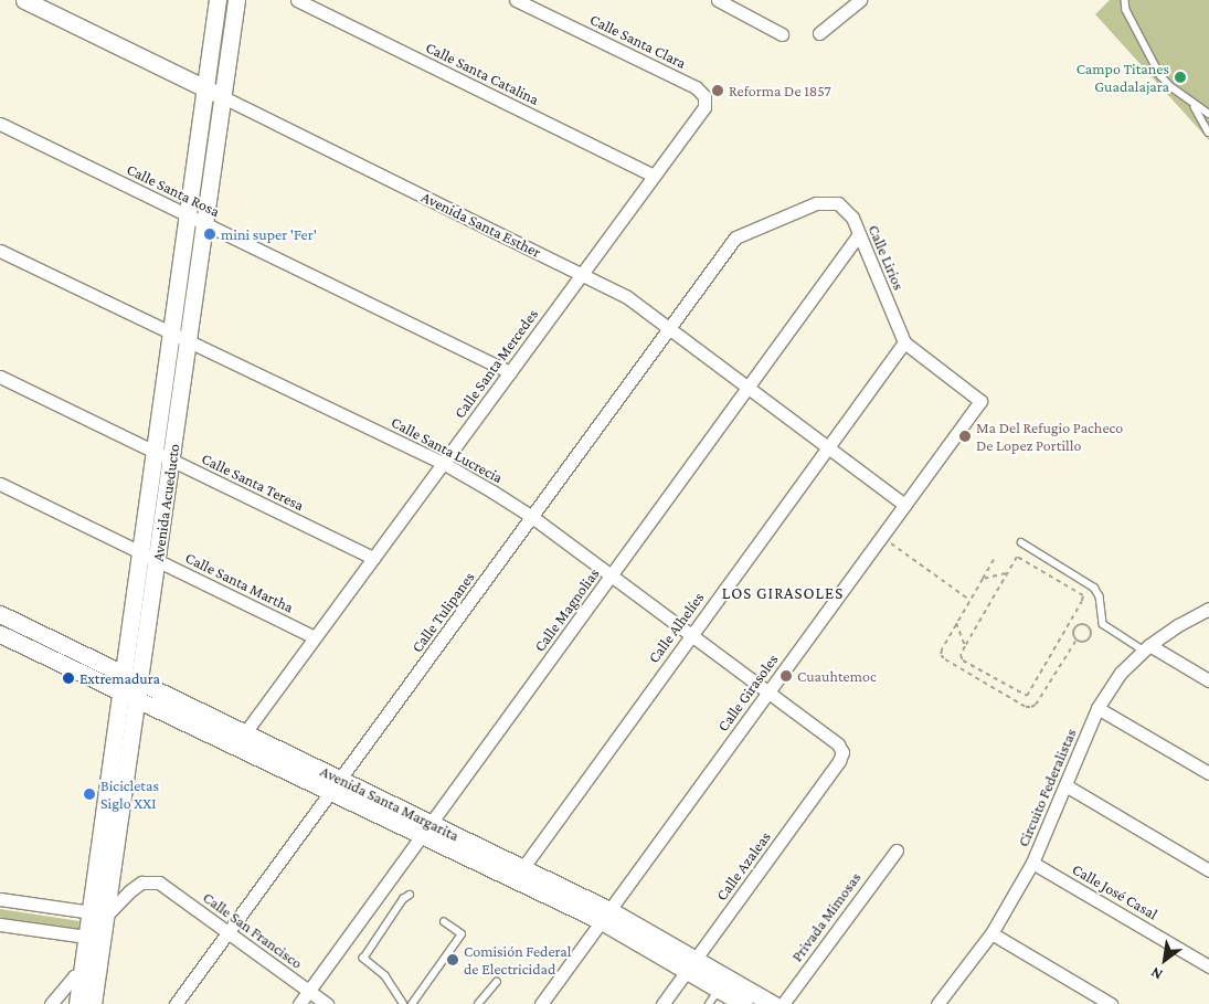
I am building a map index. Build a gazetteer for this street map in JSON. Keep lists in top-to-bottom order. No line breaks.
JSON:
{"streets":{"main road":["Avenida Santa Esther","Avenida Acueducto","Avenida Santa Margarita"],"street":["Calle Santa Clara","Calle Santa Catalina","Calle Santa Rosa","Calle Lirios","Calle Santa Mercedes","Calle Santa Lucrecia","Calle Santa Teresa","Calle Santa Martha","Calle Magnolias","Calle Tulipanes","Calle Alhelíes","Calle Girasoles","Circuito Federalistas","Calle Azaleas","Calle José Casal","Privada Mimosas","Calle San Francisco"]},"crossings":[["Calle Santa Clara","Calle Santa Mercedes"],["Calle Santa Catalina","Calle Santa Mercedes"],["Calle Santa Rosa","Calle Santa Mercedes"],["Calle Santa Rosa","Avenida Acueducto"],["Avenida Santa Esther","Calle Santa Mercedes"],["Avenida Santa Esther","Avenida Acueducto"],["Avenida Santa Esther","Calle Magnolias"],["Avenida Santa Esther","Calle Tulipanes"],["Avenida Santa Esther","Calle Alhelíes"],["Avenida Santa Esther","Calle Girasoles"],["Calle Lirios","Calle Magnolias"],["Calle Lirios","Calle Tulipanes"],["Calle Lirios","Calle Alhelíes"],["Calle Lirios","Calle Girasoles"],["Calle Santa Mercedes","Calle Santa Lucrecia"],["Calle Santa Mercedes","Calle Santa Teresa"],["Calle Santa Mercedes","Calle Santa Martha"],["Calle Santa Mercedes","Avenida Santa Margarita"],["Calle Santa Lucrecia","Avenida Acueducto"],["Calle Santa Lucrecia","Calle Magnolias"],["Calle Santa Lucrecia","Calle Tulipanes"],["Calle Santa Lucrecia","Calle Alhelíes"],["Calle Santa Lucrecia","Calle Girasoles"],["Calle Santa Lucrecia","Calle Azaleas"],["Calle Santa Teresa","Avenida Acueducto"],["Avenida Acueducto","Calle Santa Martha"],["Avenida Acueducto","Avenida Santa Margarita"],["Avenida Acueducto","Calle San Francisco"],["Calle Magnolias","Avenida Santa Margarita"],["Calle Magnolias","Calle San Francisco"],["Calle Tulipanes","Avenida Santa Margarita"],["Calle Tulipanes","Calle San Francisco"],["Calle Alhelíes","Avenida Santa Margarita"],["Calle Girasoles","Avenida Santa Margarita"],["Circuito Federalistas","Calle José Casal"],["Avenida Santa Margarita","Calle Azaleas"]],"districts":["LOS GIRASOLES"],"places":["Campo Titanes Guadalajara","Reforma De 1857","mini super 'Fer'","Ma Del Refugio Pacheco De Lopez Portillo","Cuauhtemoc","Extremadura","Bicicletas Siglo XXI","Comisión Federal de Electricidad"],"north":"bottom left"}
